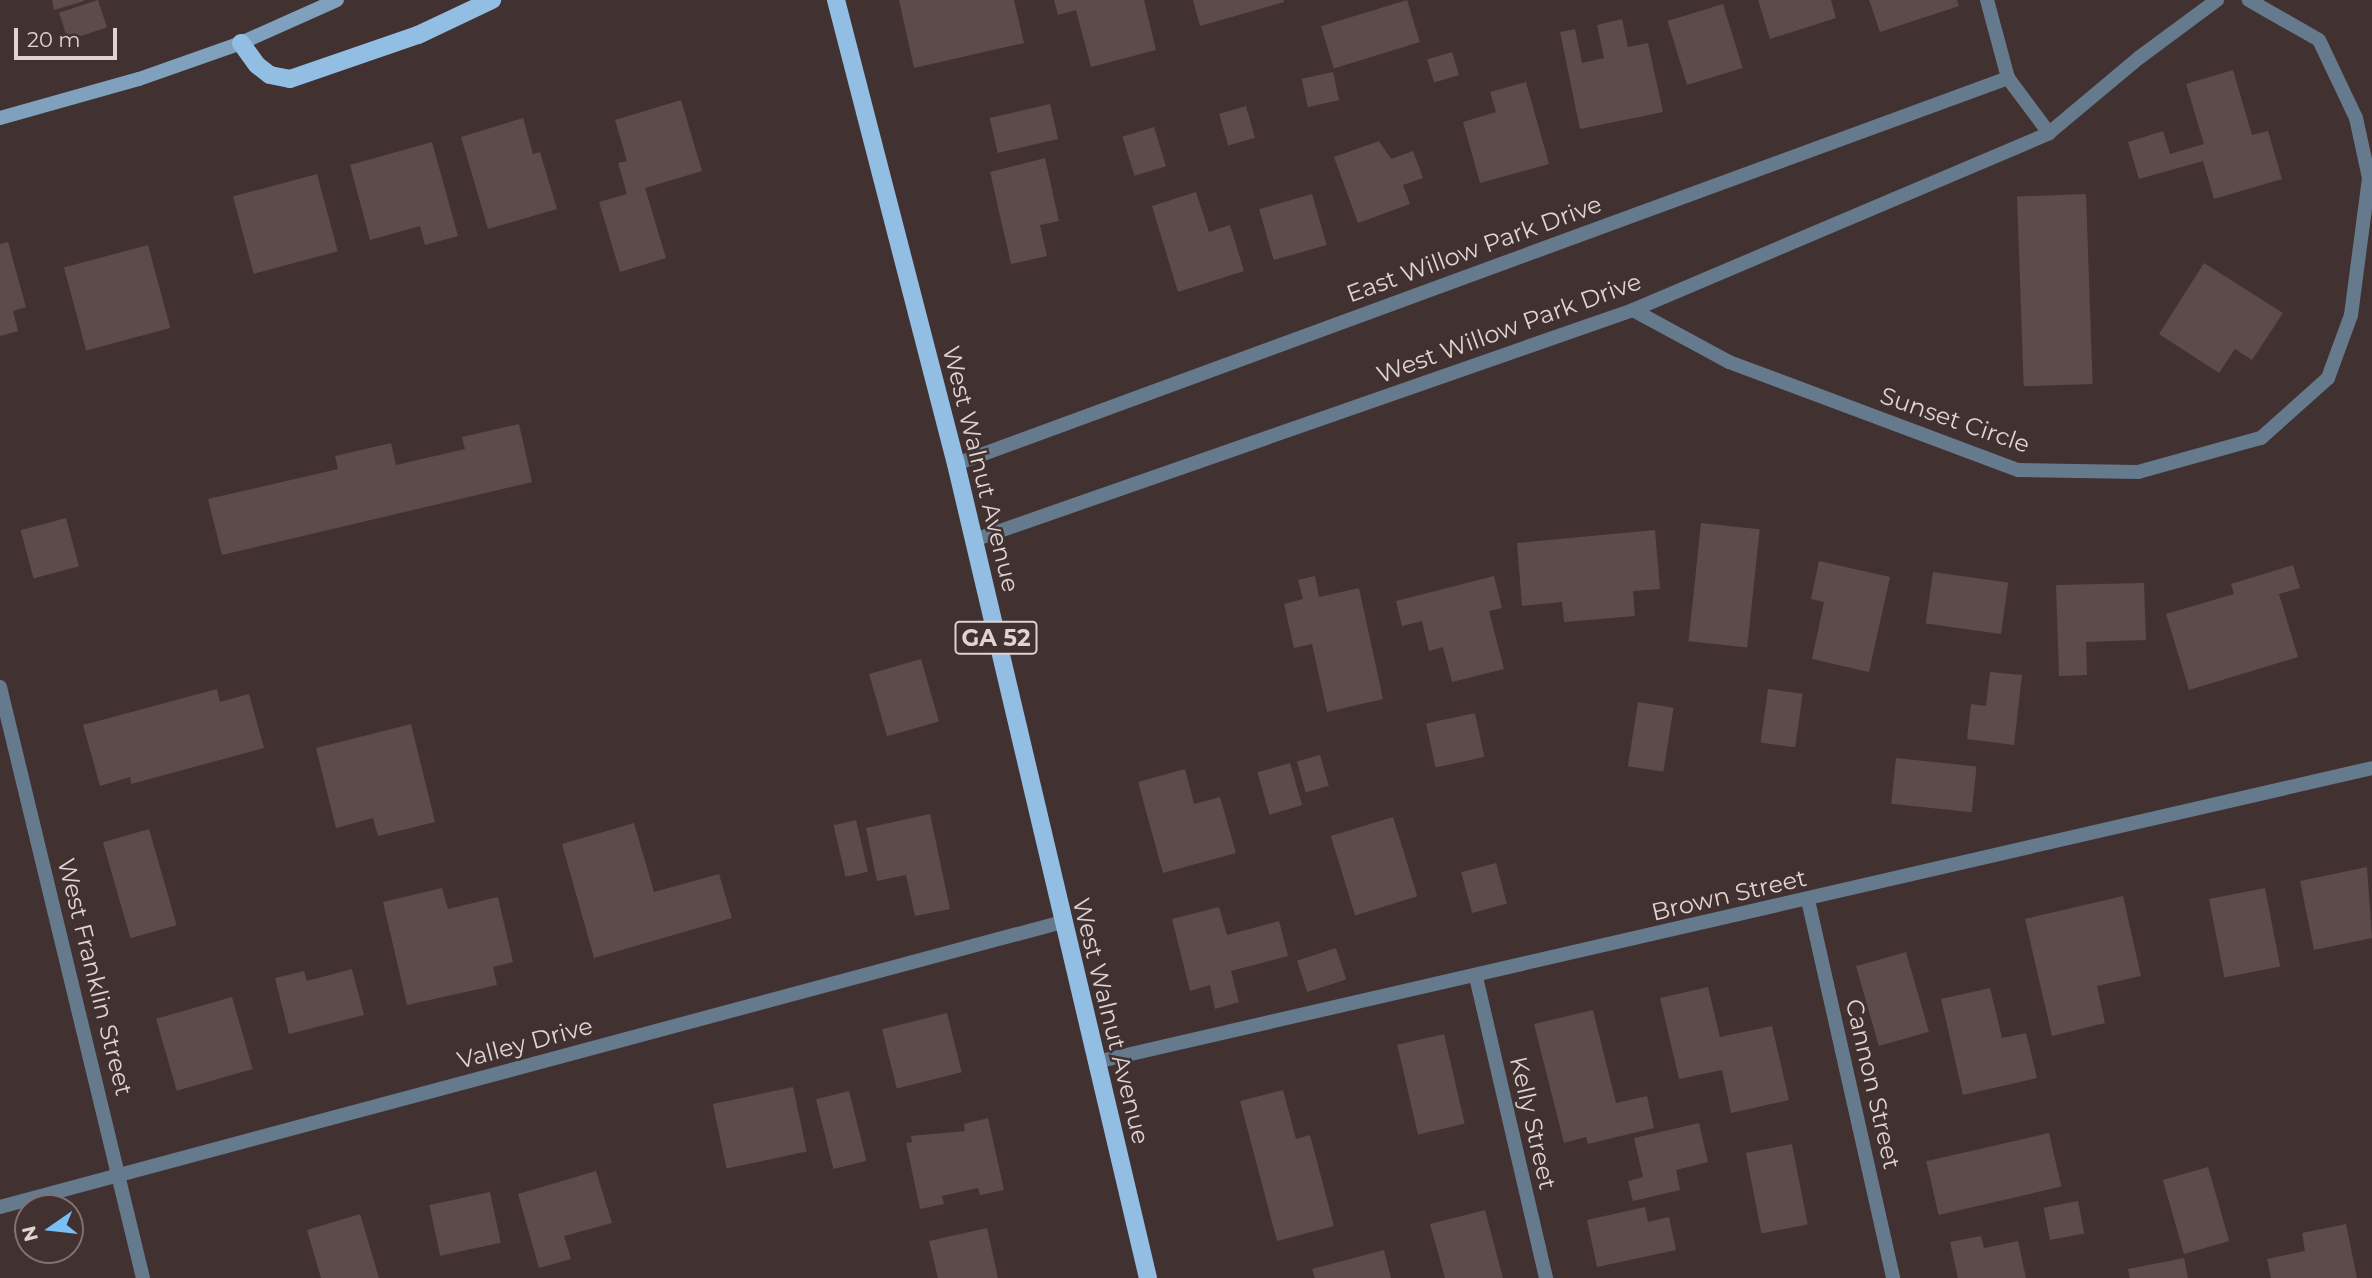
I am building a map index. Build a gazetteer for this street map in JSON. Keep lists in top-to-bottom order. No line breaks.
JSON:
{"streets":{"main road":["West Walnut Avenue","GA 52"],"street":["East Willow Park Drive","West Willow Park Drive","Sunset Circle","Brown Street","West Franklin Street","Valley Drive","Cannon Street","Kelly Street"]},"crossings":[["East Willow Park Drive","West Walnut Avenue"],["West Willow Park Drive","Sunset Circle"],["West Willow Park Drive","West Walnut Avenue"],["West Walnut Avenue","Brown Street"],["West Walnut Avenue","Valley Drive"],["Brown Street","Cannon Street"],["Brown Street","Kelly Street"],["West Franklin Street","Valley Drive"]],"scale_bar":"20 m","north":"left"}
